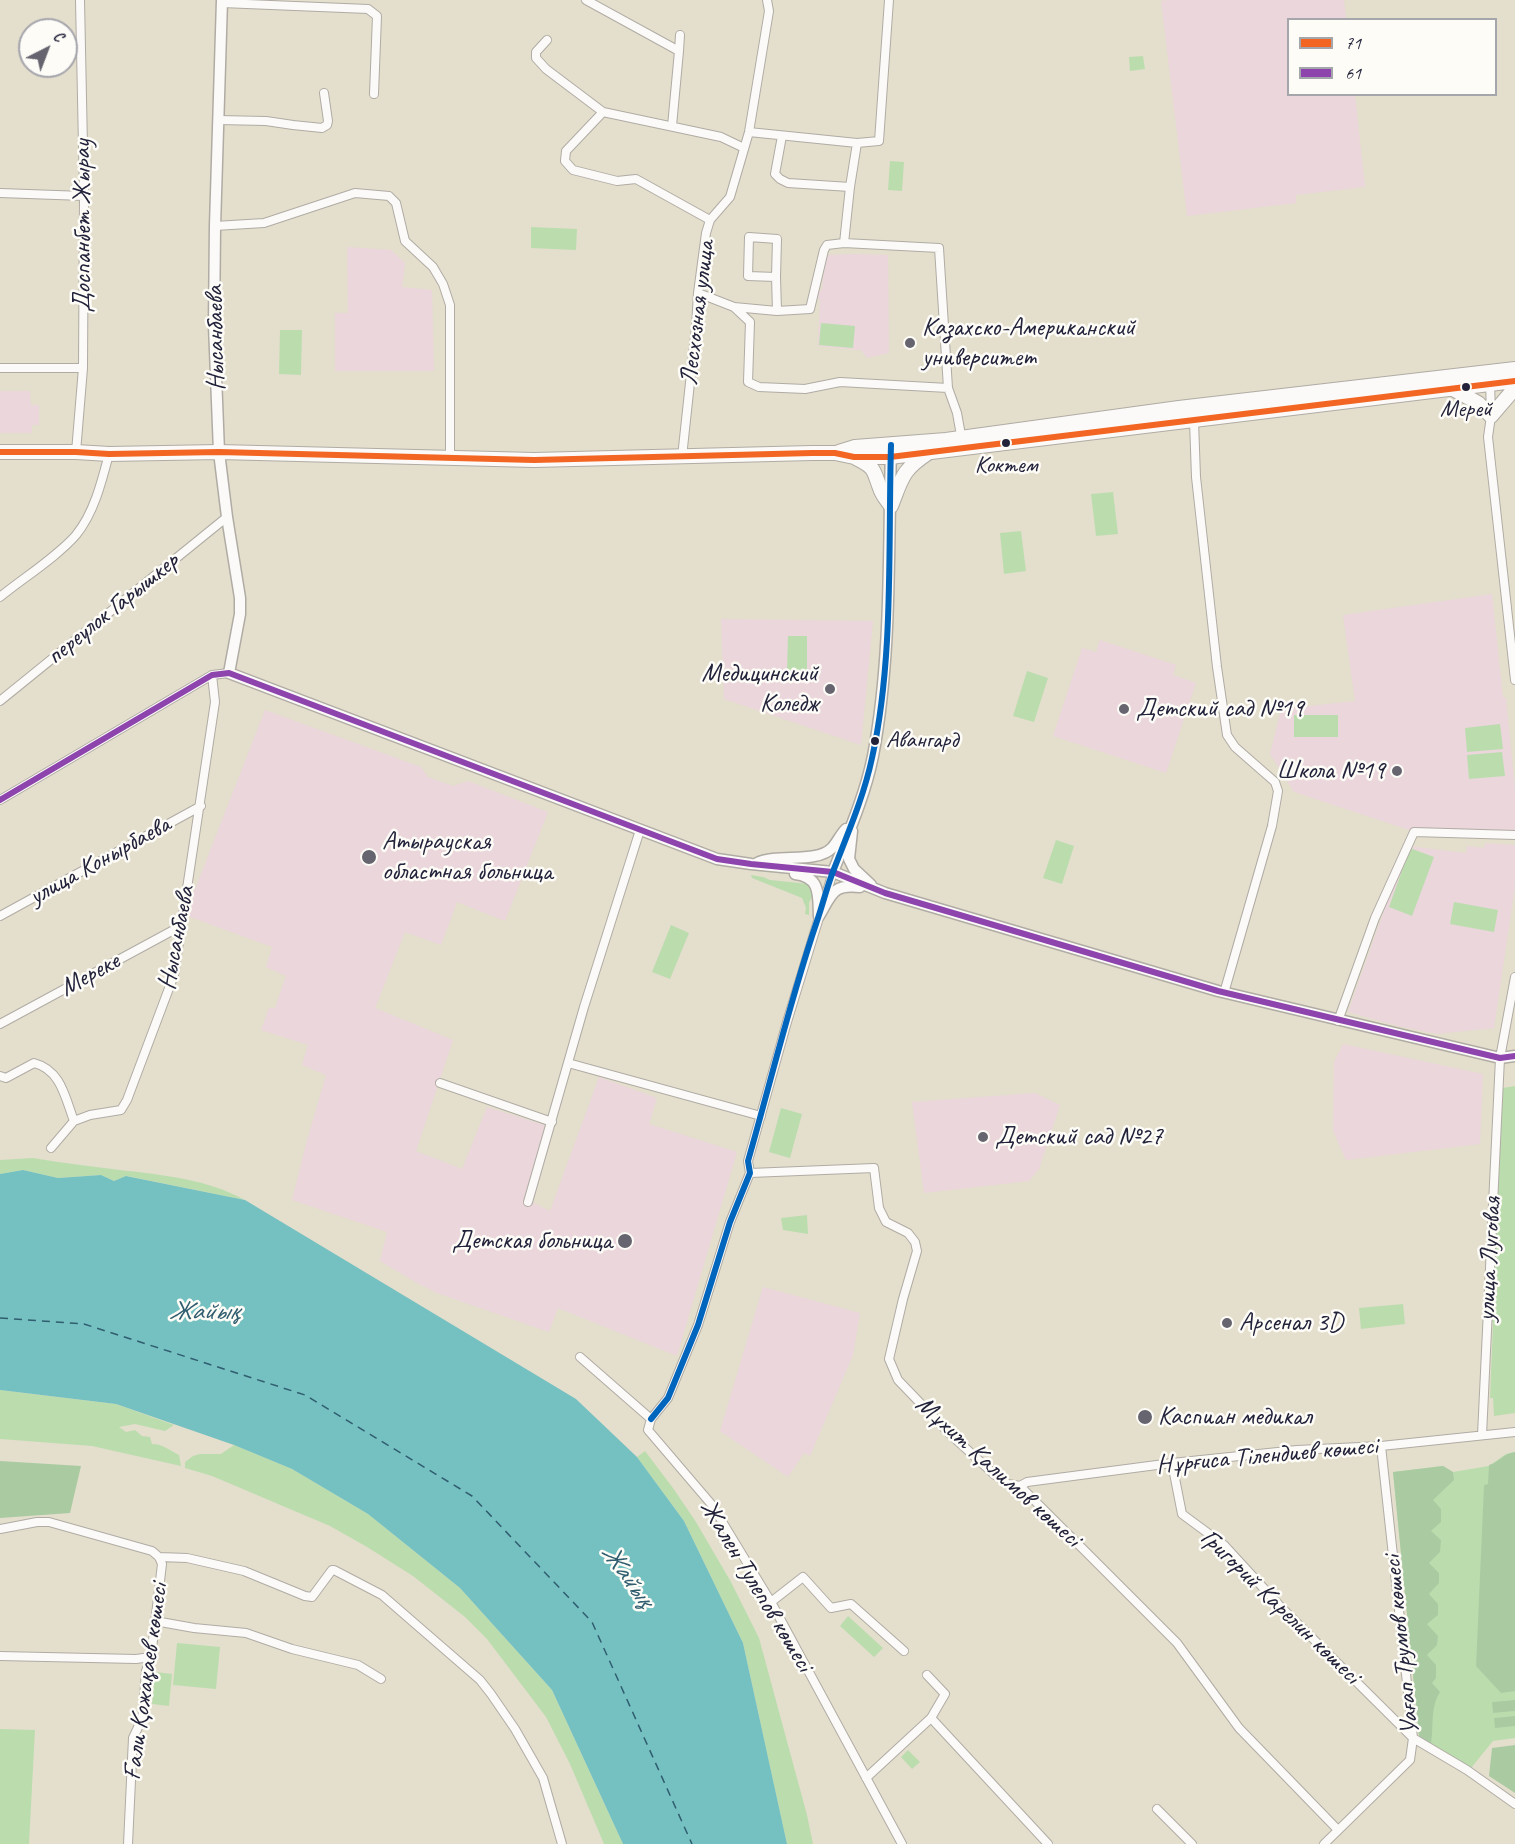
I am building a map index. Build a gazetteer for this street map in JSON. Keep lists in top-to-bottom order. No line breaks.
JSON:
{"streets":{"street":["Доспанбет Жырау","Лесхозная улица","Нысанбаева","переулок Гарышкер","улица Конырбаева","Мереке","улица Луговая","Нұрғиса Тілендиев көшесі","Мұхит Қалимов көшесі","Жален Тулепов көшесі","Григорий Карелин көшесі","Уағап Трумов көшесі","Ғали Қожақаев көшесі"]},"crossings":[["Нысанбаева","переулок Гарышкер"],["Нысанбаева","улица Конырбаева"],["Нысанбаева","Мереке"],["улица Луговая","Нұрғиса Тілендиев көшесі"],["Нұрғиса Тілендиев көшесі","Мұхит Қалимов көшесі"],["Нұрғиса Тілендиев көшесі","Григорий Карелин көшесі"],["Нұрғиса Тілендиев көшесі","Уағап Трумов көшесі"],["Мұхит Қалимов көшесі","Уағап Трумов көшесі"],["Григорий Карелин көшесі","Уағап Трумов көшесі"]],"water":["Жайық"],"places":["Казахско-Американский университет","Мерей","Коктем","Медицинский Коледж","Детский сад №19","Авангард","Школа №19","Атырауская областная больница","Детский сад №27","Детская больница","Арсенал 3D","Каспиан медикал"],"lines":["transit line 71","transit line 61"],"legend":["71","61"],"north":"top right"}
